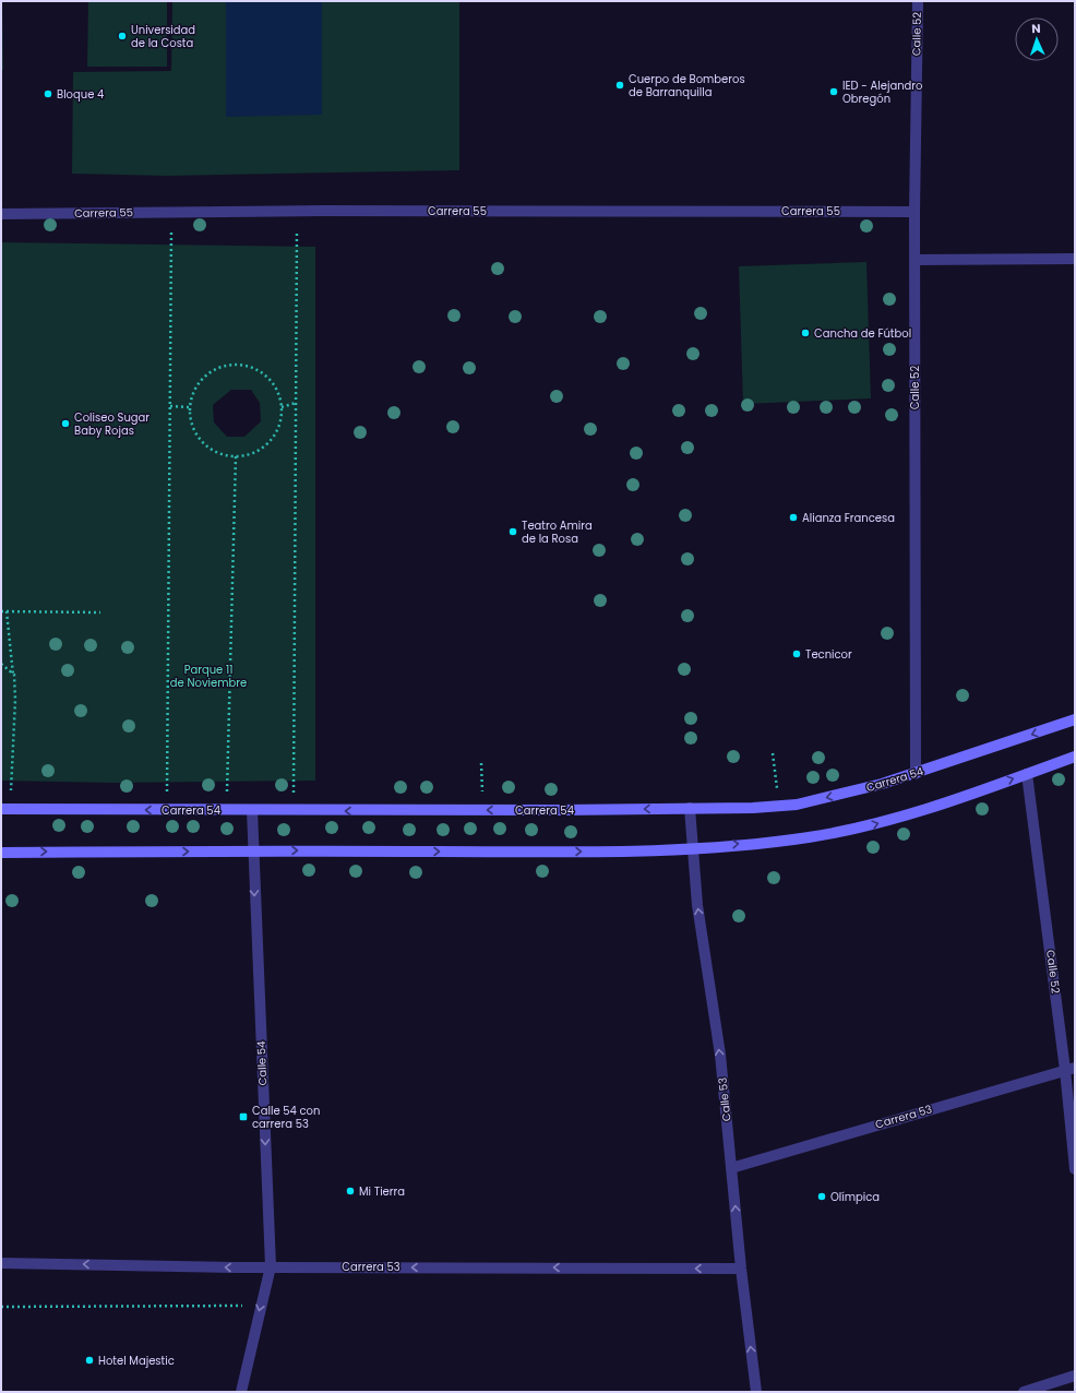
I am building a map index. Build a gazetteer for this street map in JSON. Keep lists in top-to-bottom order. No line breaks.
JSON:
{"streets":{"main road":["Carrera 54"],"street":["Calle 52","Carrera 55","Calle 54","Calle 53","Carrera 53"]},"crossings":[["Calle 52","Carrera 55"],["Calle 52","Carrera 54"],["Calle 52","Carrera 53"],["Carrera 54","Calle 54"],["Carrera 54","Calle 53"],["Calle 54","Carrera 53"],["Calle 53","Carrera 53"]],"one_way":["Calle 54","Calle 53","Carrera 53"],"parks":["Parque 11 de Noviembre"],"places":{"other":["Universidad de la Costa","Cuerpo de Bomberos de Barranquilla","IED - Alejandro Obregón","Bloque 4","Cancha de Fútbol","Coliseo Sugar Baby Rojas","Alianza Francesa","Teatro Amira de la Rosa","Tecnicor","Mi Tierra","Olímpica","Hotel Majestic"],"transit":["Calle 54 con carrera 53"]},"north":"top"}
